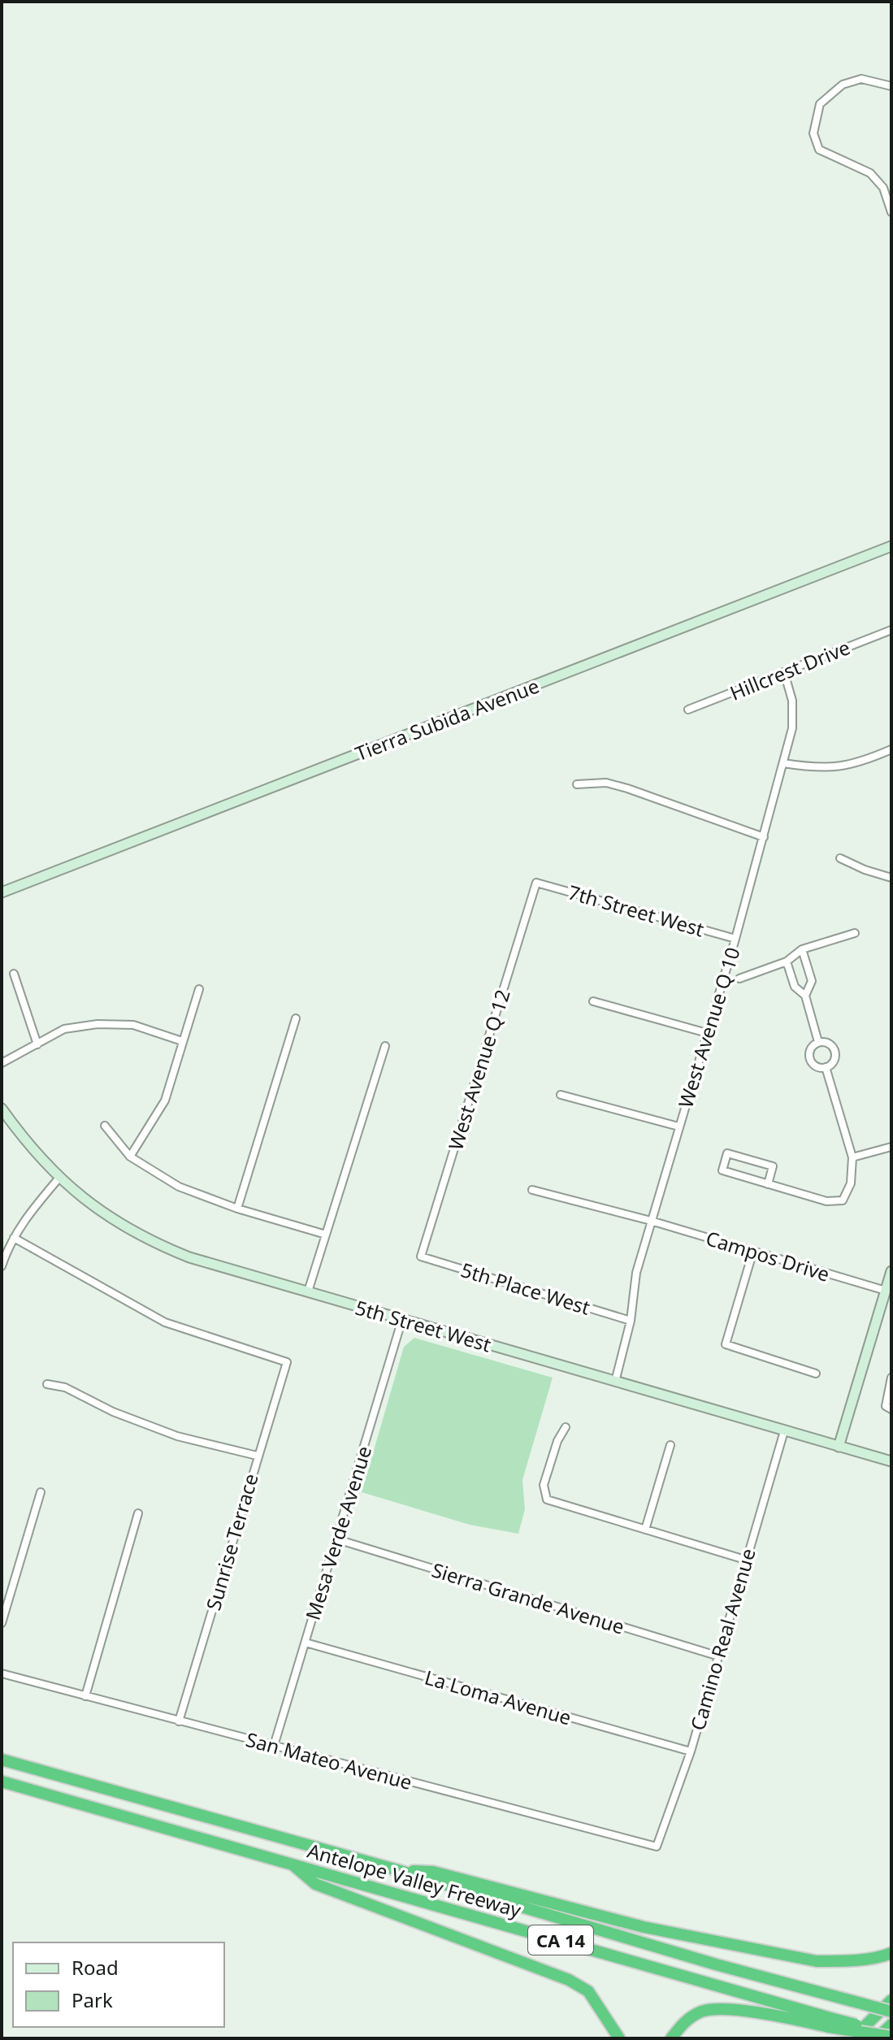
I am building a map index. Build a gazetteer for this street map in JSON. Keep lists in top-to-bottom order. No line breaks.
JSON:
{"streets":{"highway":["Antelope Valley Freeway","CA 14"],"street":["Hillcrest Drive","Tierra Subida Avenue","7th Street West","West Avenue Q 10","West Avenue Q 12","Campos Drive","5th Place West","5th Street West","Mesa Verde Avenue","Sunrise Terrace","Sierra Grande Avenue","Camino Real Avenue","La Loma Avenue","San Mateo Avenue"]},"crossings":[["Hillcrest Drive","West Avenue Q 10"],["7th Street West","West Avenue Q 10"],["7th Street West","West Avenue Q 12"],["West Avenue Q 10","Campos Drive"],["West Avenue Q 10","5th Place West"],["West Avenue Q 10","5th Street West"],["West Avenue Q 12","5th Place West"],["5th Street West","Mesa Verde Avenue"],["5th Street West","Camino Real Avenue"],["Mesa Verde Avenue","Sierra Grande Avenue"],["Mesa Verde Avenue","La Loma Avenue"],["Mesa Verde Avenue","San Mateo Avenue"],["Sunrise Terrace","San Mateo Avenue"],["Sierra Grande Avenue","Camino Real Avenue"],["Camino Real Avenue","La Loma Avenue"],["Camino Real Avenue","San Mateo Avenue"]],"legend":["Road","Park"]}
